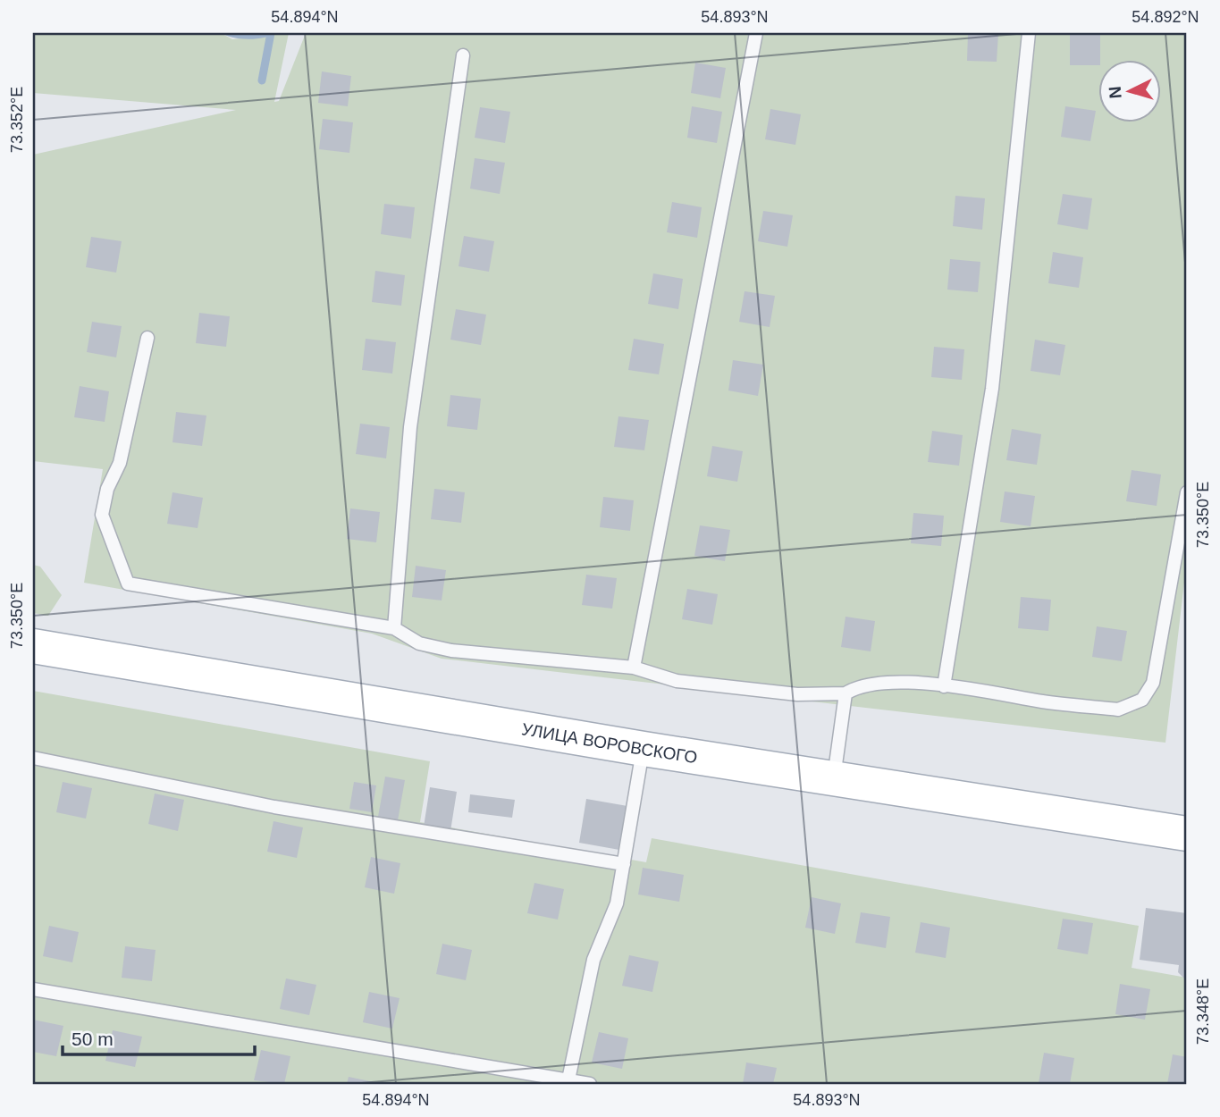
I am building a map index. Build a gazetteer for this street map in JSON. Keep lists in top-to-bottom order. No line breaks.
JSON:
{"streets":{"main road":["УЛИЦА ВОРОВСКОГО"]},"scale_bar":"50 m","north":"left","coordinates":["54.894°N","54.893°N","54.892°N","73.352°E","73.350°E","73.348°E"]}
